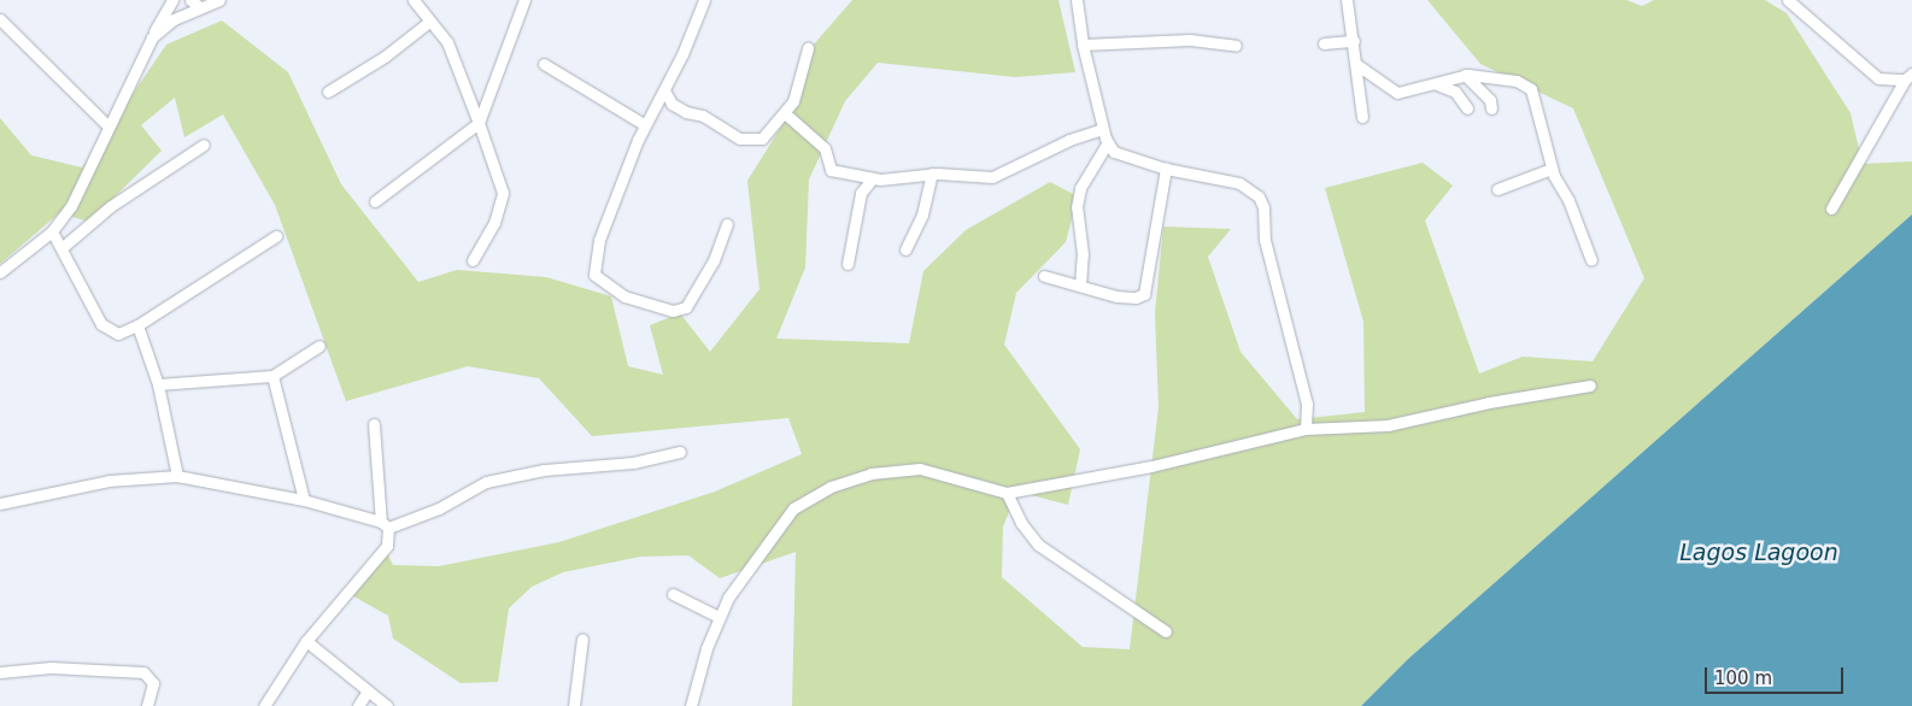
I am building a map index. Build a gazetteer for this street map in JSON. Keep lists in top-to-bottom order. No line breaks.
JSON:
{"water":["Lagos Lagoon"],"scale_bar":"100 m"}
